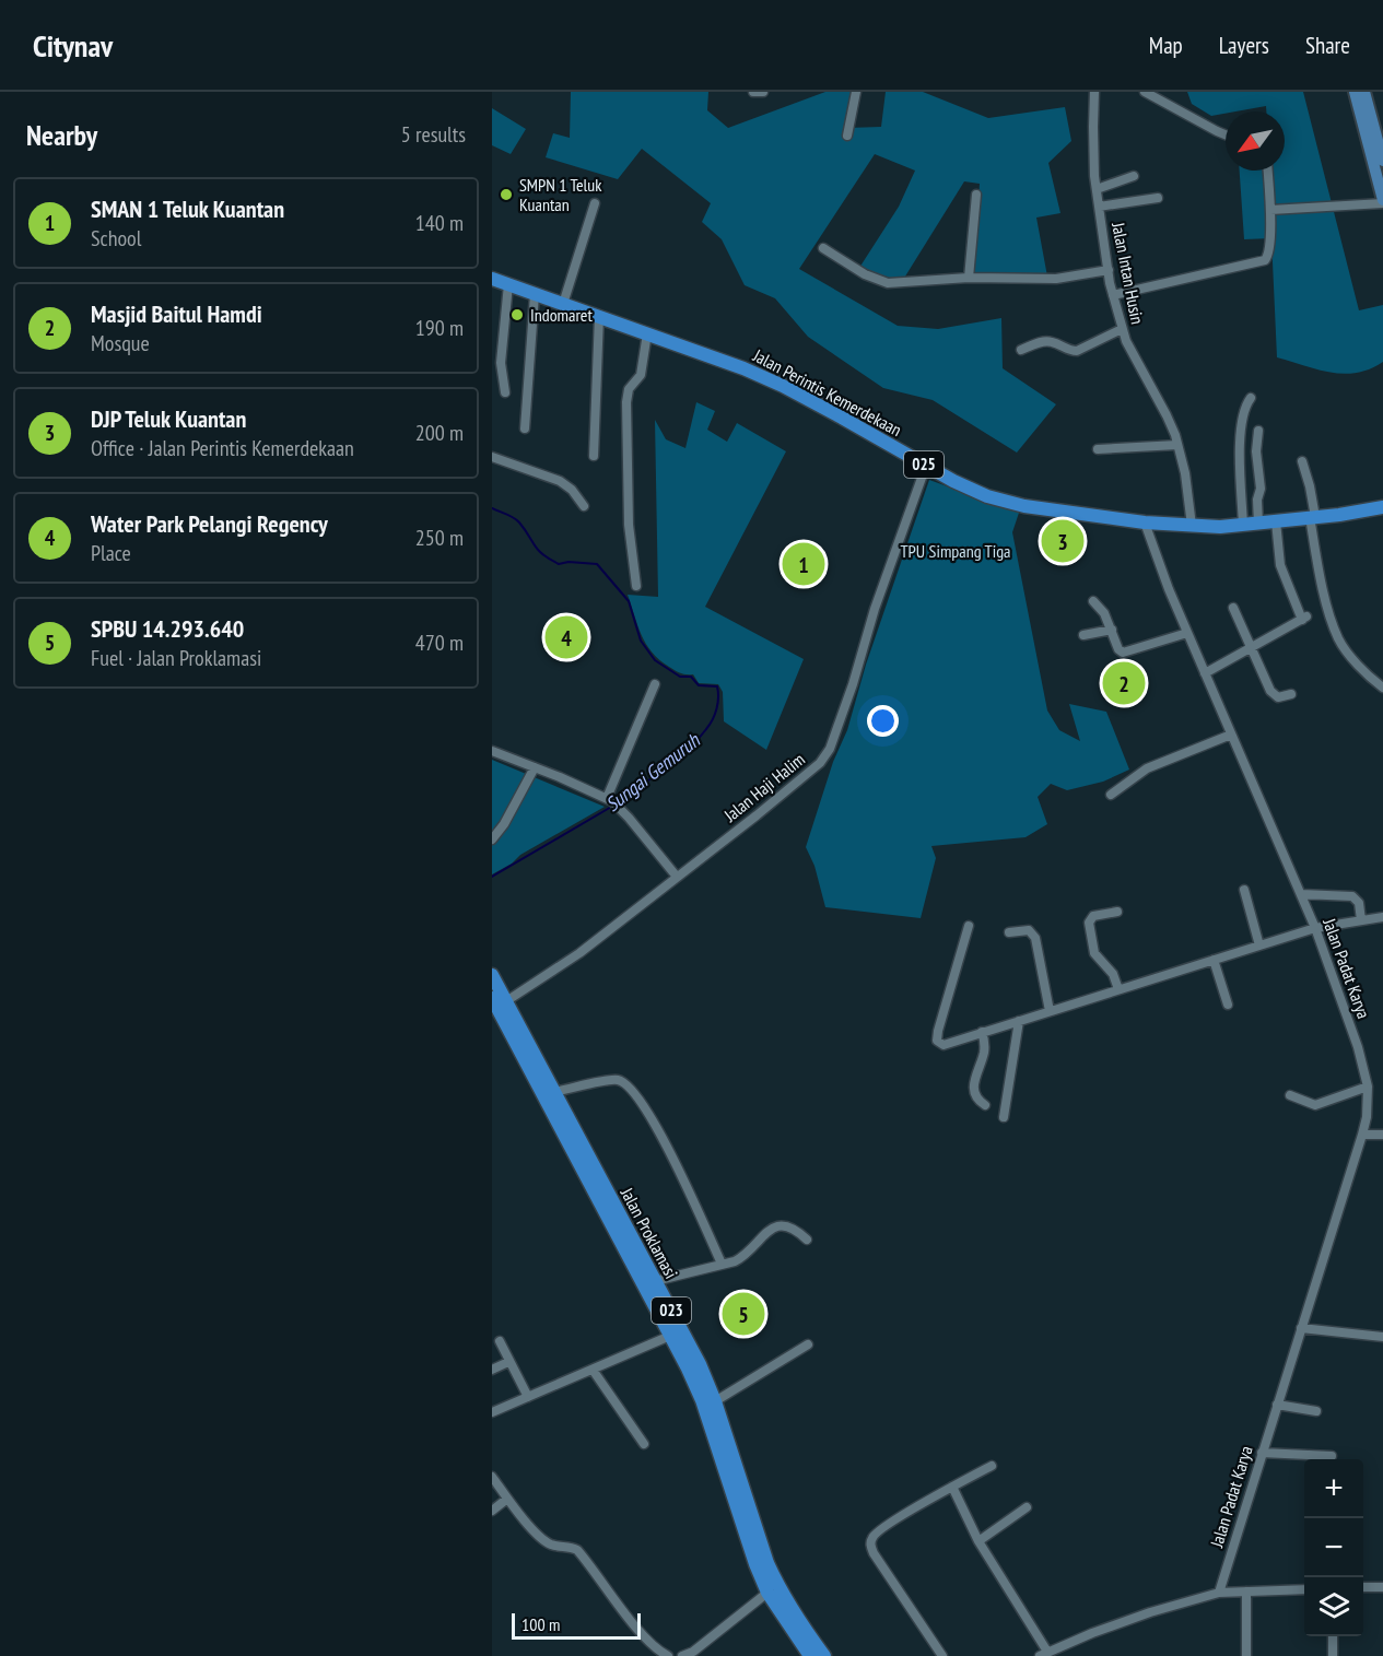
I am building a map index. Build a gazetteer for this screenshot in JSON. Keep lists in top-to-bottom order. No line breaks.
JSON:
{"streets":{"highway":["Jalan Perintis Kemerdekaan","025","Jalan Proklamasi","023"],"street":["Jalan Intan Husin","Jalan Haji Halim","Jalan Padat Karya"]},"crossings":[["Jalan Intan Husin","Jalan Perintis Kemerdekaan"],["Jalan Perintis Kemerdekaan","Jalan Haji Halim"],["Jalan Perintis Kemerdekaan","Jalan Padat Karya"],["Jalan Haji Halim","Jalan Proklamasi"]],"water":["Sungai Gemuruh"],"parks":["TPU Simpang Tiga"],"places":["SMPN 1 Teluk Kuantan","Indomaret"],"scale_bar":"100 m","north":"bottom left","page":{"header":"Citynav","nav":["Map","Layers","Share"],"heading":["Nearby","5 results"],"list":[{"mark":"1","name":"SMAN 1 Teluk Kuantan","note":"School","value":"140 m"},{"mark":"2","name":"Masjid Baitul Hamdi","note":"Mosque","value":"190 m"},{"mark":"3","name":"DJP Teluk Kuantan","note":"Office · Jalan Perintis Kemerdekaan","value":"200 m"},{"mark":"4","name":"Water Park Pelangi Regency","note":"Place","value":"250 m"},{"mark":"5","name":"SPBU 14.293.640","note":"Fuel · Jalan Proklamasi","value":"470 m"}],"pins":["3","1","4","2","5"],"map_buttons":["+","−"],"scale":"100 m"}}
